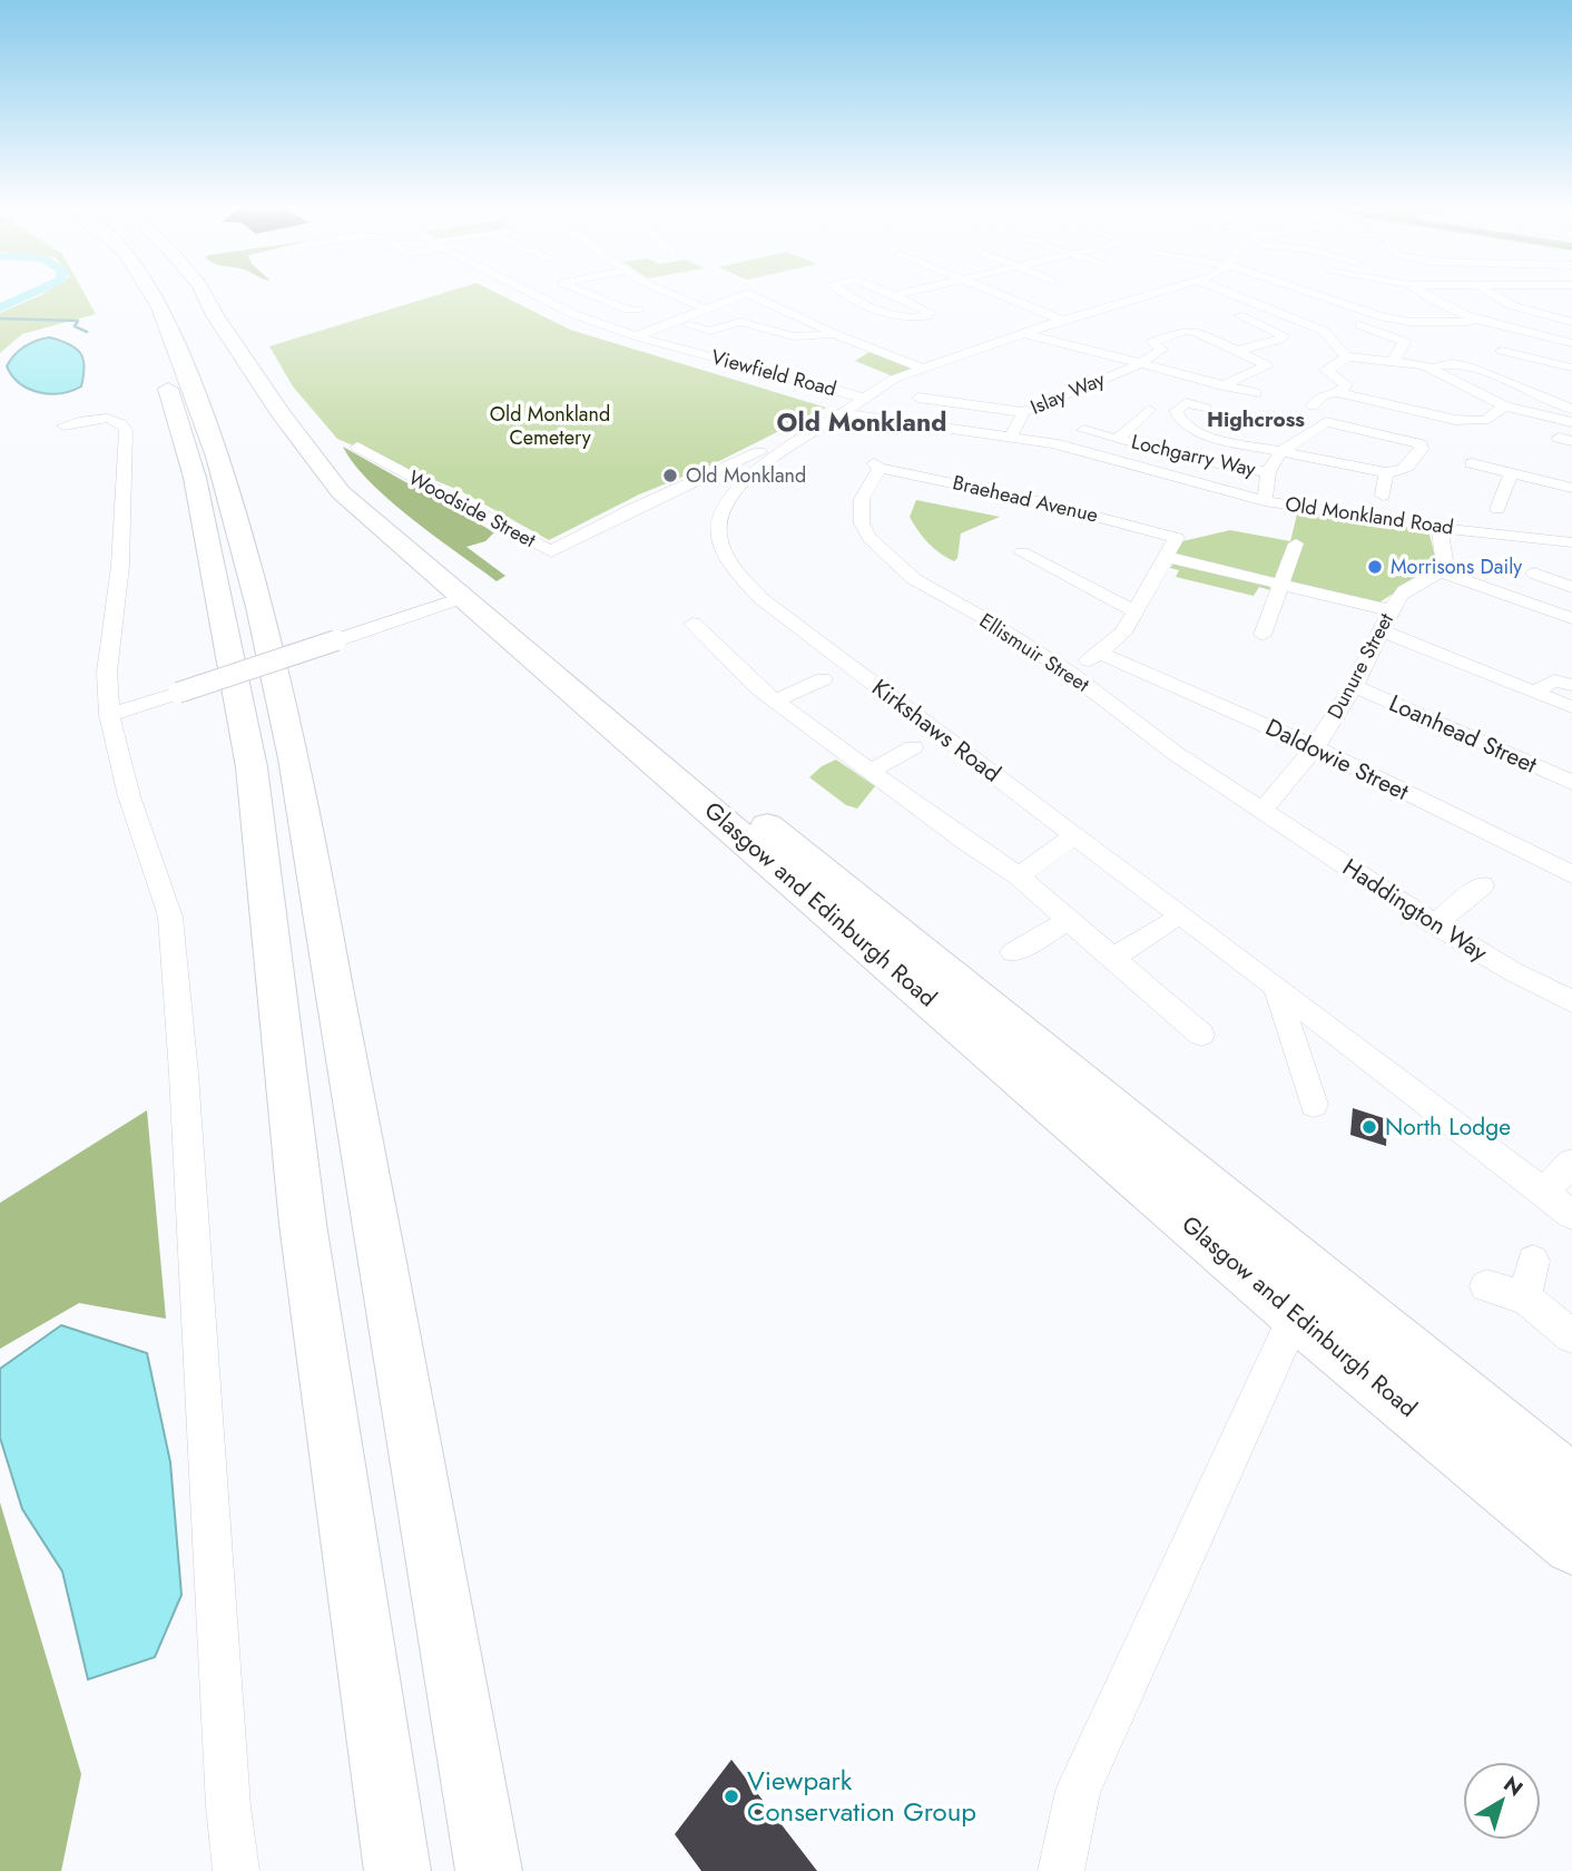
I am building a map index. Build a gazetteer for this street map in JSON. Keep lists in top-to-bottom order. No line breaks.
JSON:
{"streets":{"highway":["Glasgow and Edinburgh Road"],"street":["Viewfield Road","Islay Way","Lochgarry Way","Braehead Avenue","Woodside Street","Old Monkland Road","Ellismuir Street","Dunure Street","Kirkshaws Road","Loanhead Street","Daldowie Street","Haddington Way"]},"crossings":[["Islay Way","Old Monkland Road"],["Braehead Avenue","Ellismuir Street"],["Old Monkland Road","Kirkshaws Road"],["Ellismuir Street","Dunure Street"],["Ellismuir Street","Haddington Way"],["Dunure Street","Loanhead Street"],["Dunure Street","Daldowie Street"],["Dunure Street","Haddington Way"]],"districts":["Highcross","Old Monkland"],"parks":["Old Monkland Cemetery"],"places":["Old Monkland","Morrisons Daily","North Lodge","Viewpark Conservation Group"],"north":"top right"}
